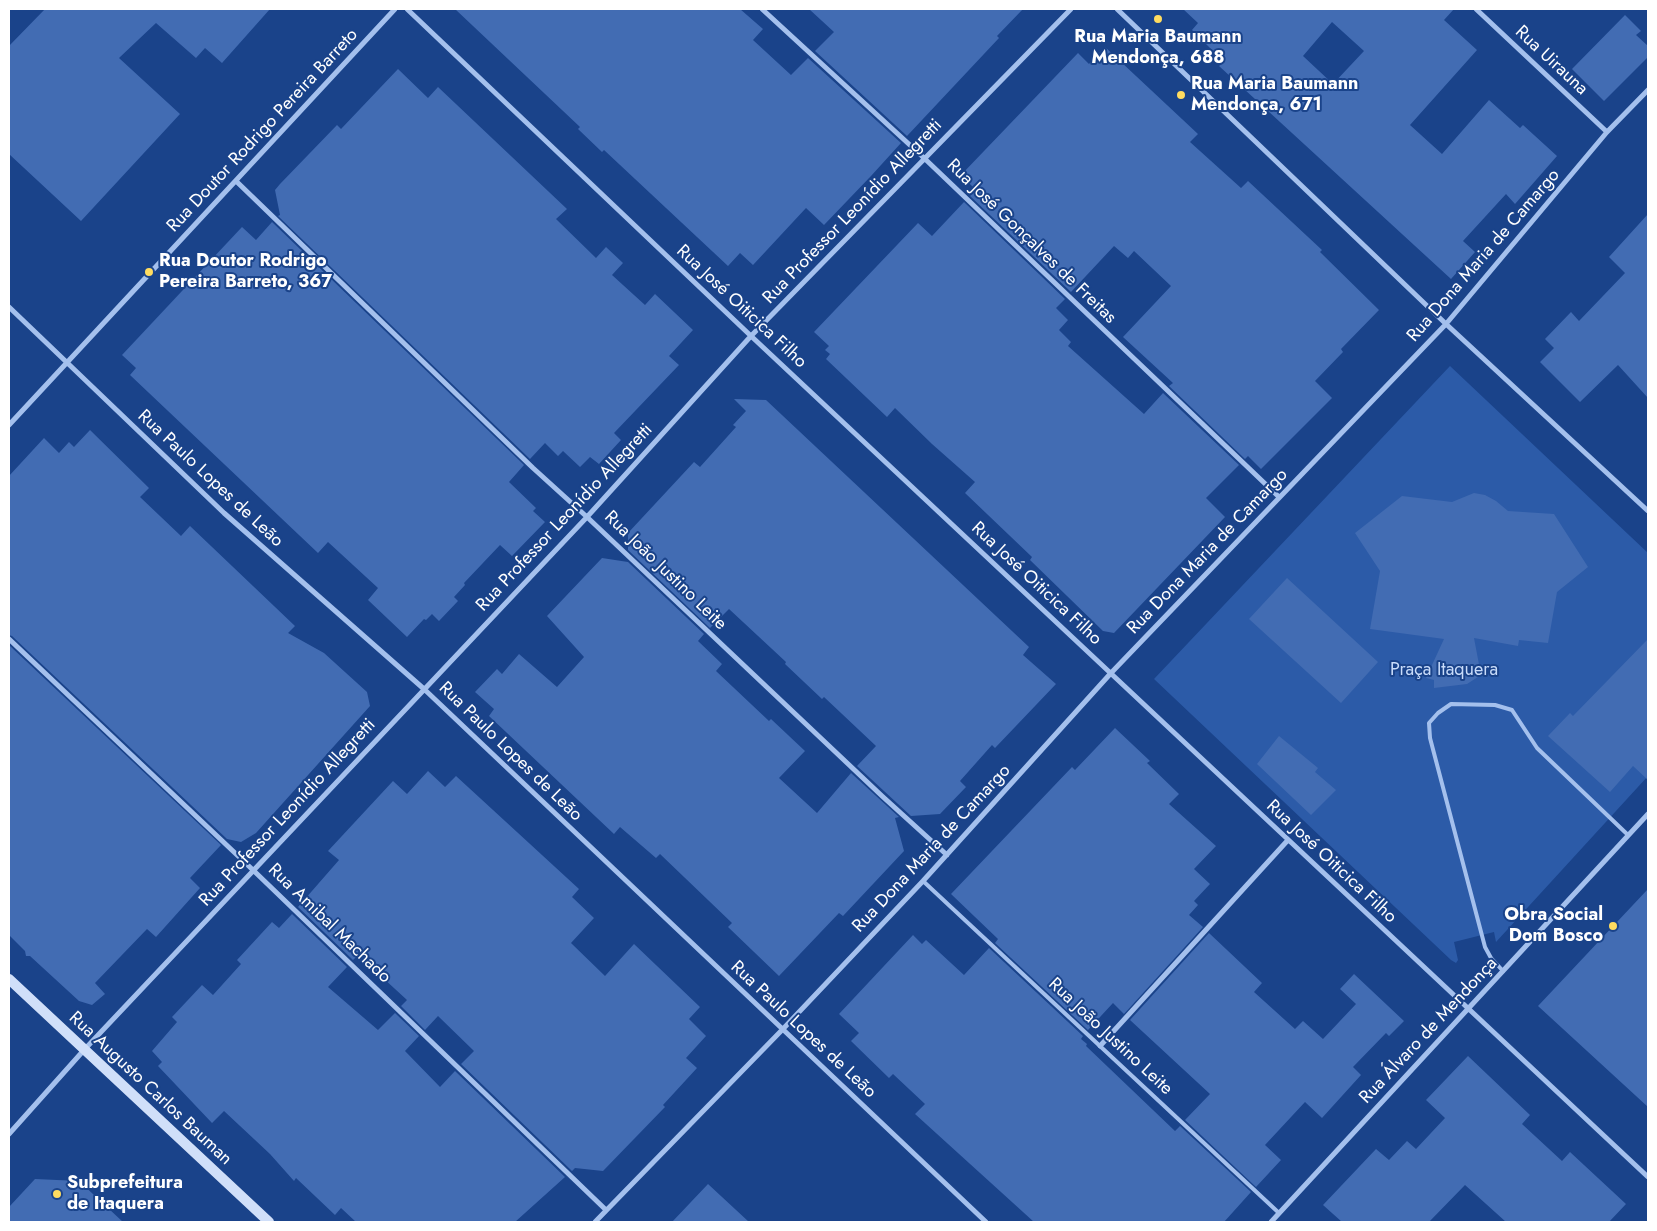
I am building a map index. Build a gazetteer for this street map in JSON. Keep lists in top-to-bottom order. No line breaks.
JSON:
{"streets":{"main road":["Rua Augusto Carlos Bauman"],"street":["Rua Uirauna","Rua Doutor Rodrigo Pereira Barreto","Rua Professor Leonídio Allegretti","Rua José Gonçalves de Freitas","Rua Dona Maria de Camargo","Rua José Oiticica Filho","Rua Paulo Lopes de Leão","Rua João Justino Leite","Rua Amibal Machado","Rua Álvaro de Mendonça"]},"crossings":[["Rua Uirauna","Rua Dona Maria de Camargo"],["Rua Doutor Rodrigo Pereira Barreto","Rua Paulo Lopes de Leão"],["Rua Doutor Rodrigo Pereira Barreto","Rua João Justino Leite"],["Rua Professor Leonídio Allegretti","Rua José Gonçalves de Freitas"],["Rua Professor Leonídio Allegretti","Rua José Oiticica Filho"],["Rua Professor Leonídio Allegretti","Rua Paulo Lopes de Leão"],["Rua Professor Leonídio Allegretti","Rua João Justino Leite"],["Rua Professor Leonídio Allegretti","Rua Amibal Machado"],["Rua Professor Leonídio Allegretti","Rua Augusto Carlos Bauman"],["Rua José Gonçalves de Freitas","Rua Dona Maria de Camargo"],["Rua Dona Maria de Camargo","Rua José Oiticica Filho"],["Rua Dona Maria de Camargo","Rua Paulo Lopes de Leão"],["Rua Dona Maria de Camargo","Rua João Justino Leite"],["Rua Dona Maria de Camargo","Rua Amibal Machado"],["Rua José Oiticica Filho","Rua Álvaro de Mendonça"],["Rua João Justino Leite","Rua Álvaro de Mendonça"]],"parks":["Praça Itaquera"],"places":["Rua Maria Baumann Mendonça, 688","Rua Maria Baumann Mendonça, 671","Rua Doutor Rodrigo Pereira Barreto, 367","Obra Social Dom Bosco","Subprefeitura de Itaquera"]}
